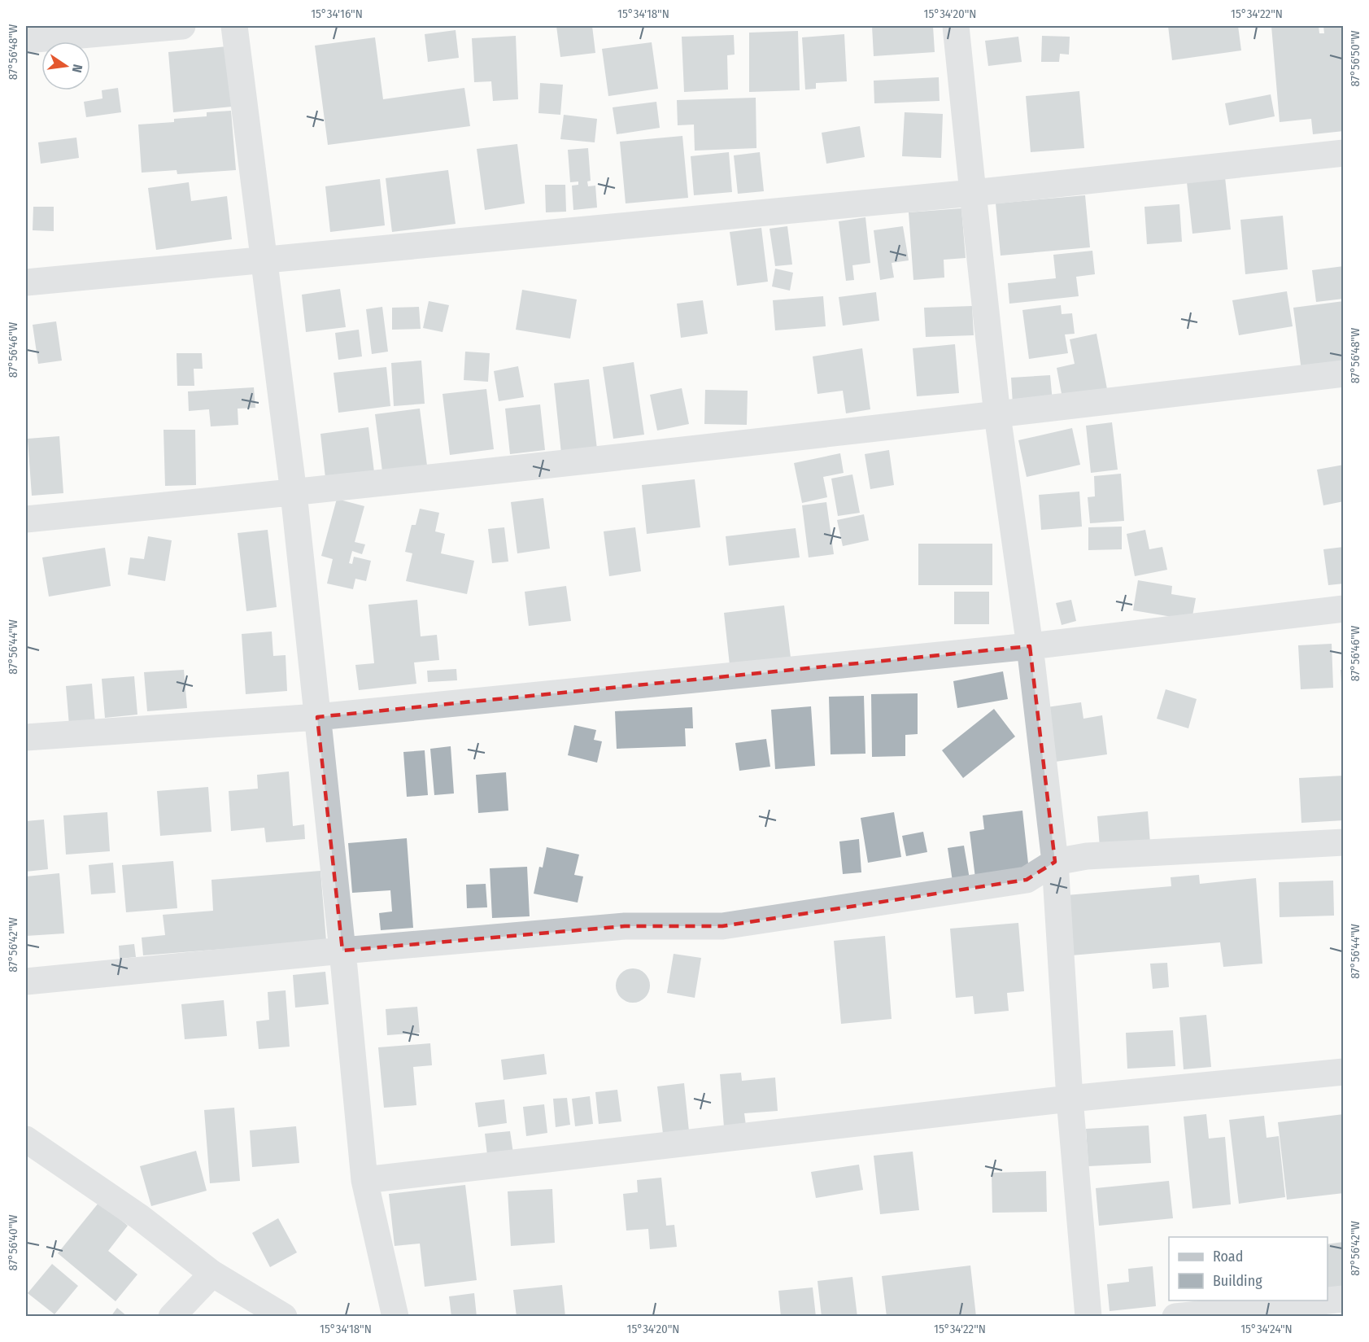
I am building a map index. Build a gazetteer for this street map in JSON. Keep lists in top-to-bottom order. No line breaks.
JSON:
{"legend":["Road","Building"],"north":"right","coordinates":["15°34'16\"N","15°34'18\"N","15°34'20\"N","15°34'22\"N","87°56'48\"W","87°56'50\"W","87°56'46\"W","87°56'44\"W","87°56'42\"W","87°56'40\"W","15°34'24\"N"]}
